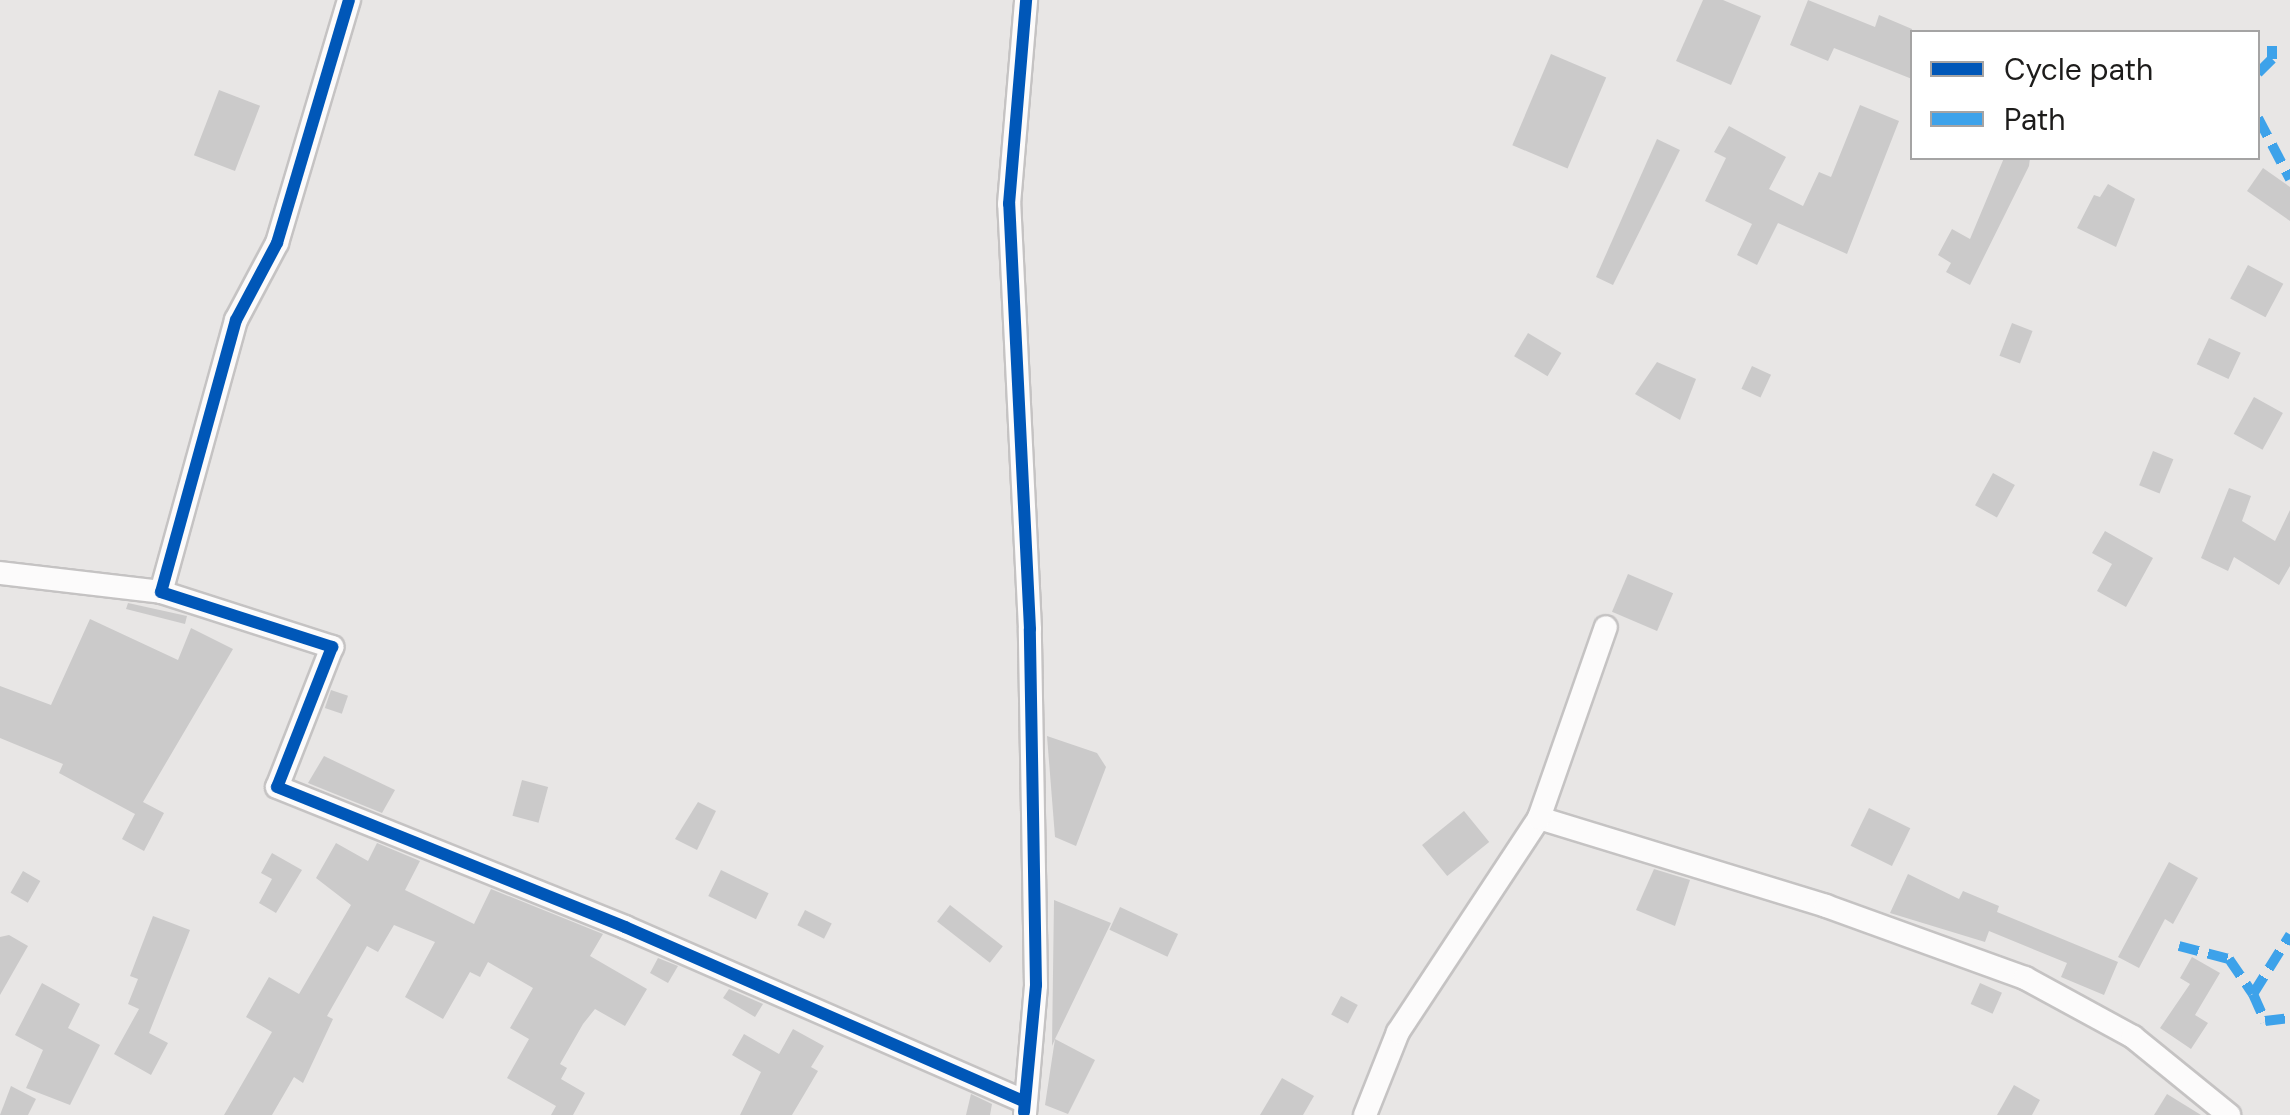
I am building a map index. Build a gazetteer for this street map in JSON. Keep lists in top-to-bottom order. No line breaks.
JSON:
{"legend":["Cycle path","Path"]}
